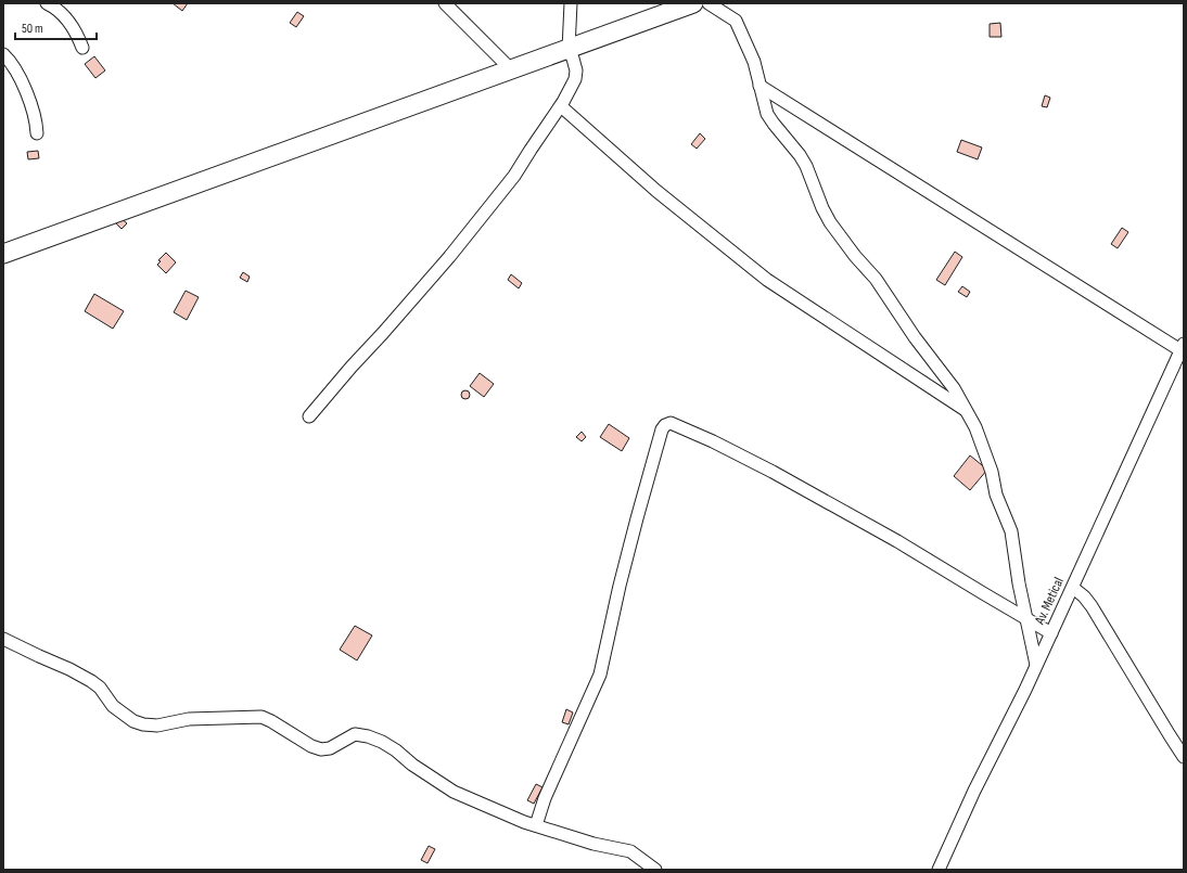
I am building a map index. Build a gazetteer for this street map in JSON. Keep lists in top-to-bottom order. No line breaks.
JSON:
{"streets":{"street":["Av. Metical"]},"scale_bar":"50 m"}
